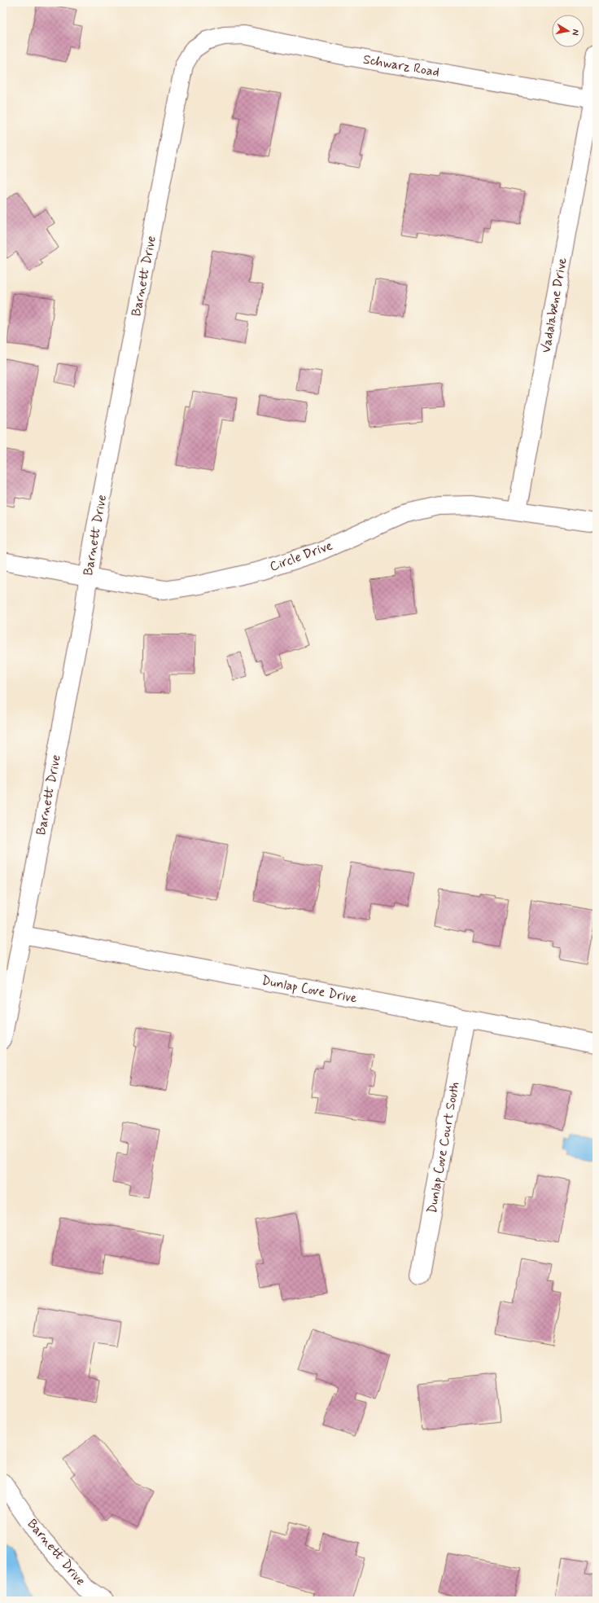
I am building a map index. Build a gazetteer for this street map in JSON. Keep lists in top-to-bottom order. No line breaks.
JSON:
{"streets":{"street":["Schwarz Road","Barnett Drive","Vadalabene Drive","Circle Drive","Dunlap Cove Drive","Dunlap Cove Court South"]},"crossings":[["Schwarz Road","Barnett Drive"],["Schwarz Road","Vadalabene Drive"],["Barnett Drive","Circle Drive"],["Barnett Drive","Dunlap Cove Drive"],["Vadalabene Drive","Circle Drive"],["Dunlap Cove Drive","Dunlap Cove Court South"]],"north":"right"}
